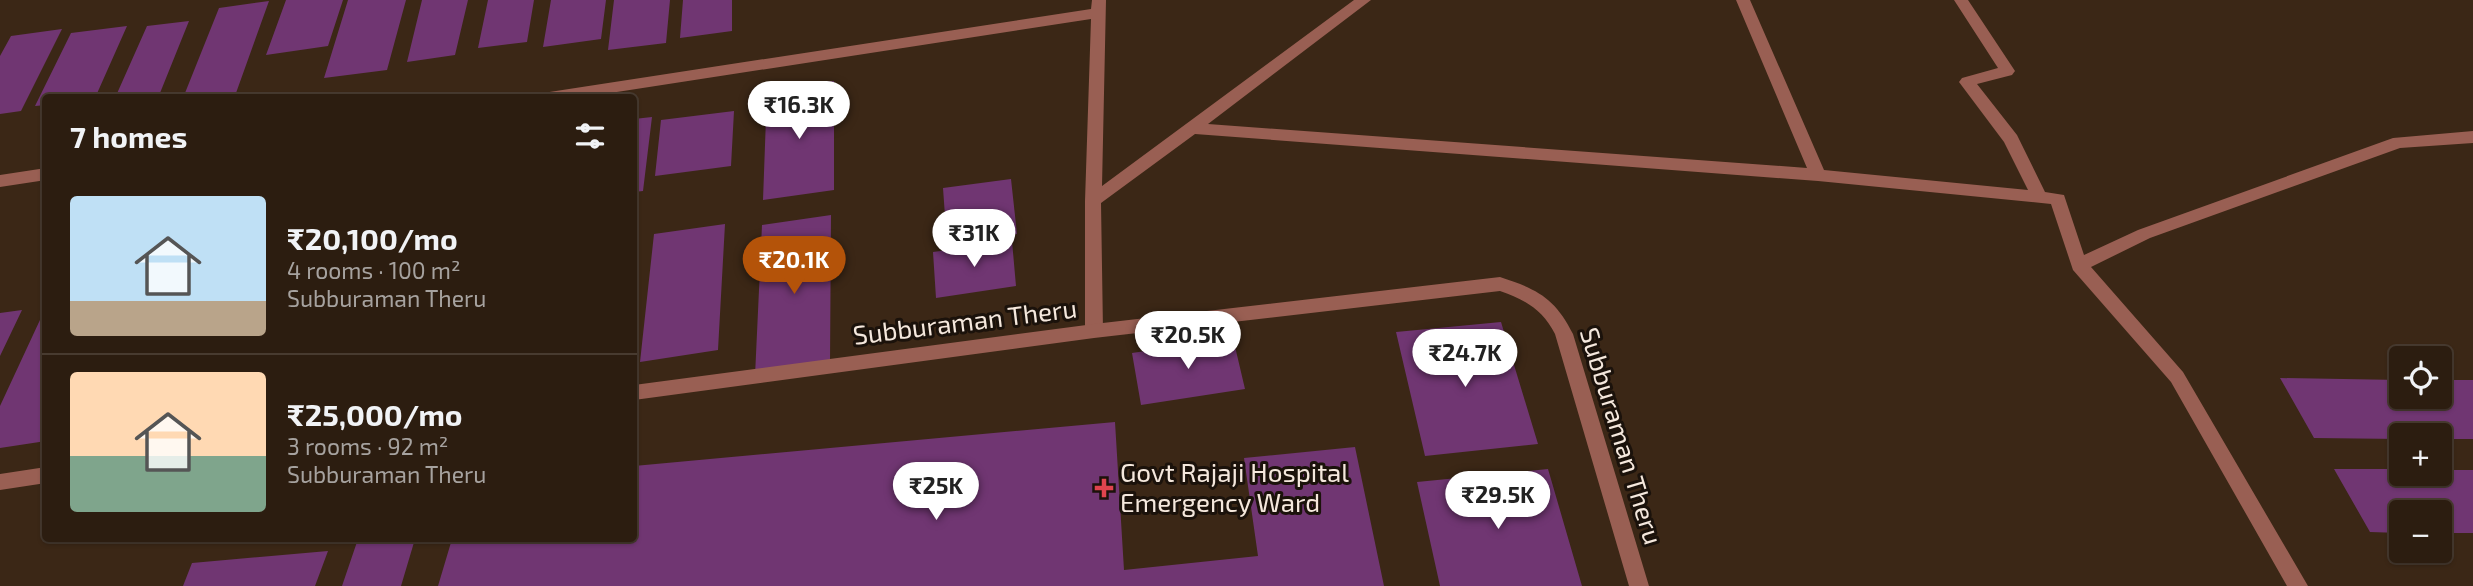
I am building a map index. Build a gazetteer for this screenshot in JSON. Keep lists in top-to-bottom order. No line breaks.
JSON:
{"streets":{"street":["Subburaman Theru"]},"places":{"health":["Govt Rajaji Hospital Emergency Ward"]},"page":{"price":["₹16.3K","₹31K","₹20.1K","₹20.5K","₹24.7K","₹25K","₹29.5K"],"heading":"7 homes","list":[{"name":"₹20,100/mo","note":"4 rooms · 100 m² · Subburaman Theru"},{"name":"₹25,000/mo","note":"3 rooms · 92 m² · Subburaman Theru"}],"map_buttons":["+","−"]}}
